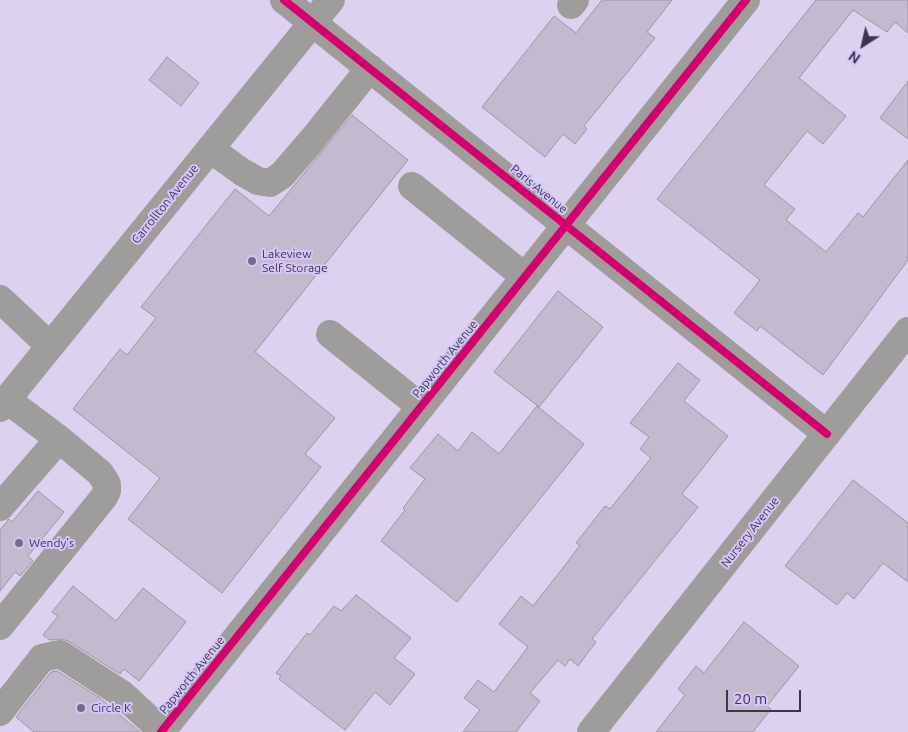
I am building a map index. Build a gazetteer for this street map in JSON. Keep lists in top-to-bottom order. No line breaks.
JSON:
{"streets":{"street":["Paris Avenue","Carrollton Avenue","Papworth Avenue","Nursery Avenue"]},"crossings":[["Paris Avenue","Carrollton Avenue"],["Paris Avenue","Papworth Avenue"],["Paris Avenue","Nursery Avenue"]],"places":["Lakeview Self Storage","Wendy's","Circle K"],"scale_bar":"20 m","north":"bottom left"}
